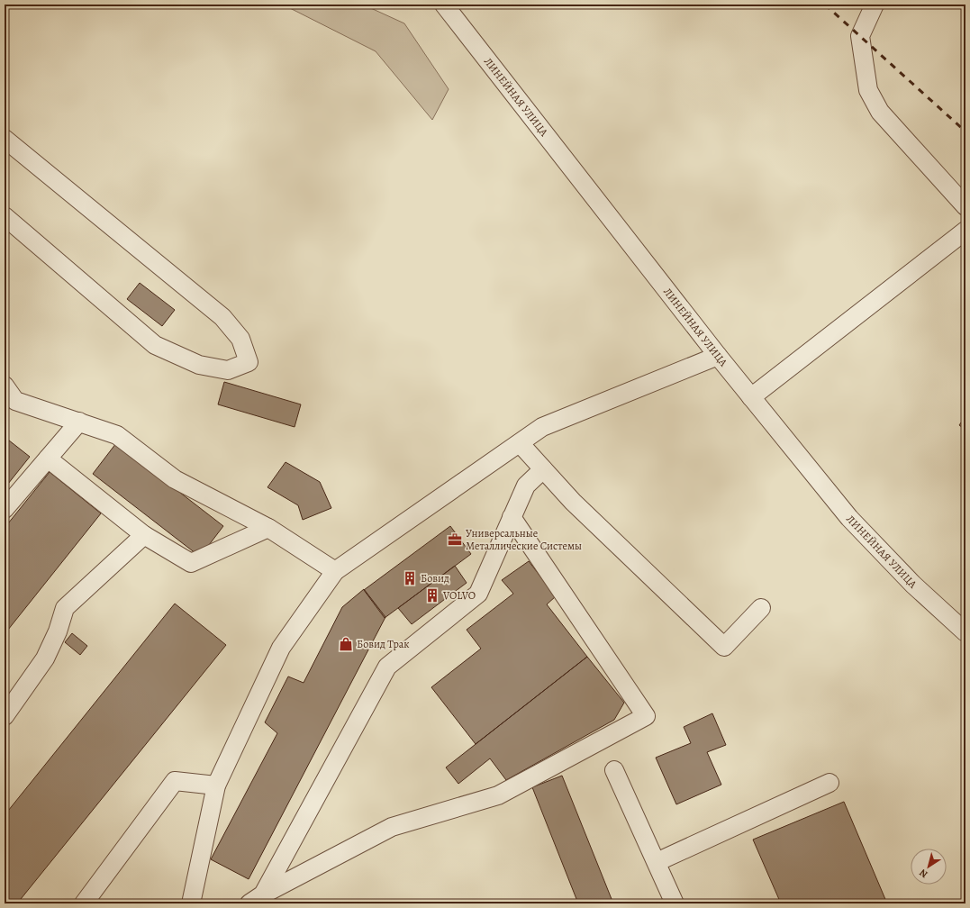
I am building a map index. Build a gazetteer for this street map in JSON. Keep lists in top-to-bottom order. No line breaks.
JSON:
{"streets":{"street":["ЛИНЕЙНАЯ УЛИЦА"]},"places":{"office":["Универсальные Металлические Системы"],"building":["Бовид","VOLVO"],"shop":["Бовид Трак"]},"north":"bottom left"}
